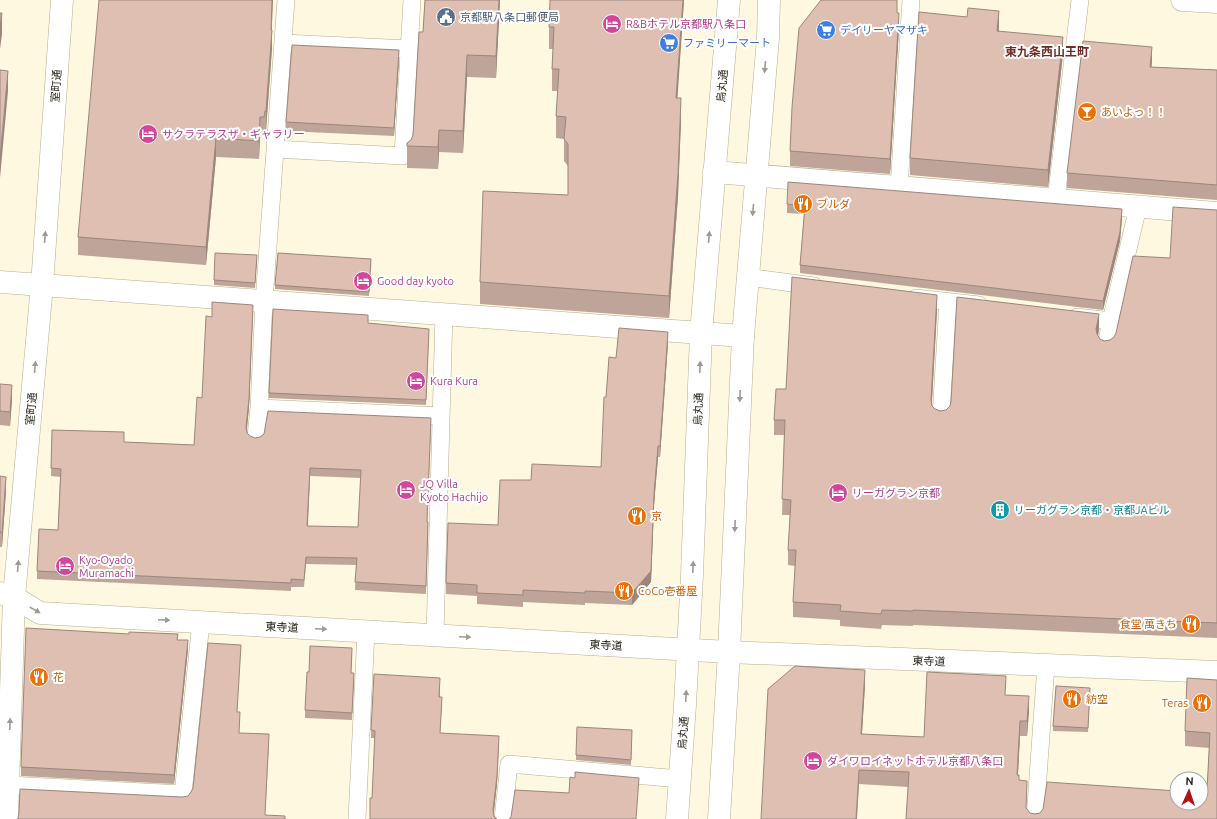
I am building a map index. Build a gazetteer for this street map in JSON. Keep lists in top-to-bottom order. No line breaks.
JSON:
{"streets":{"street":["室町通","烏丸通","東寺道"]},"crossings":[["室町通","東寺道"],["烏丸通","東寺道"]],"one_way":["室町通","東寺道"],"districts":["東九条西山王町"],"places":{"public building":["京都駅八条口郵便局"],"hotel":["R&Bホテル京都駅八条口","サクラテラスザ・ギャラリー","Good day kyoto","Kura Kura","JQ Villa Kyoto Hachijo","リーガグラン京都","Kyo-Oyado Muramachi","ダイワロイネットホテル京都八条口"],"supermarket":["デイリーヤマザキ","ファミリーマート"],"bar":["あいよっ！！"],"restaurant":["ブルダ","京","CoCo壱番屋","食堂 萬きち","花","紡空","Teras"],"building":["リーガグラン京都・京都JAビル"]},"north":"top"}
